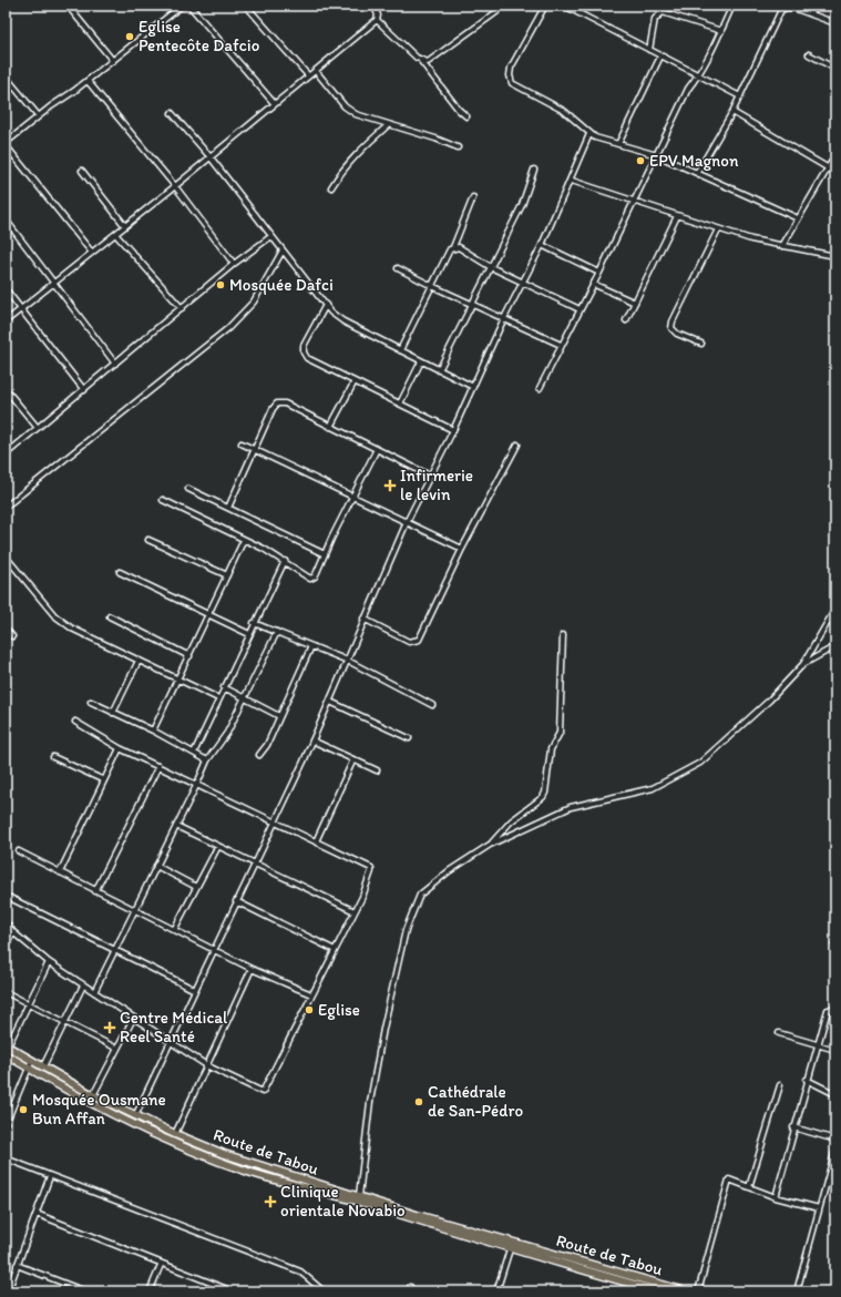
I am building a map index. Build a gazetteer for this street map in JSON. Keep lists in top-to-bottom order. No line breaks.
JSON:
{"streets":{"main road":["Route de Tabou"]},"places":{"other":["Eglise Pentecôte Dafcio","EPV Magnon","Mosquée Dafci","Eglise","Cathédrale de San-Pédro","Mosquée Ousmane Bun Affan"],"health":["Infirmerie le levin","Centre Médical Reel Santé","Clinique orientale Novabio"]}}
